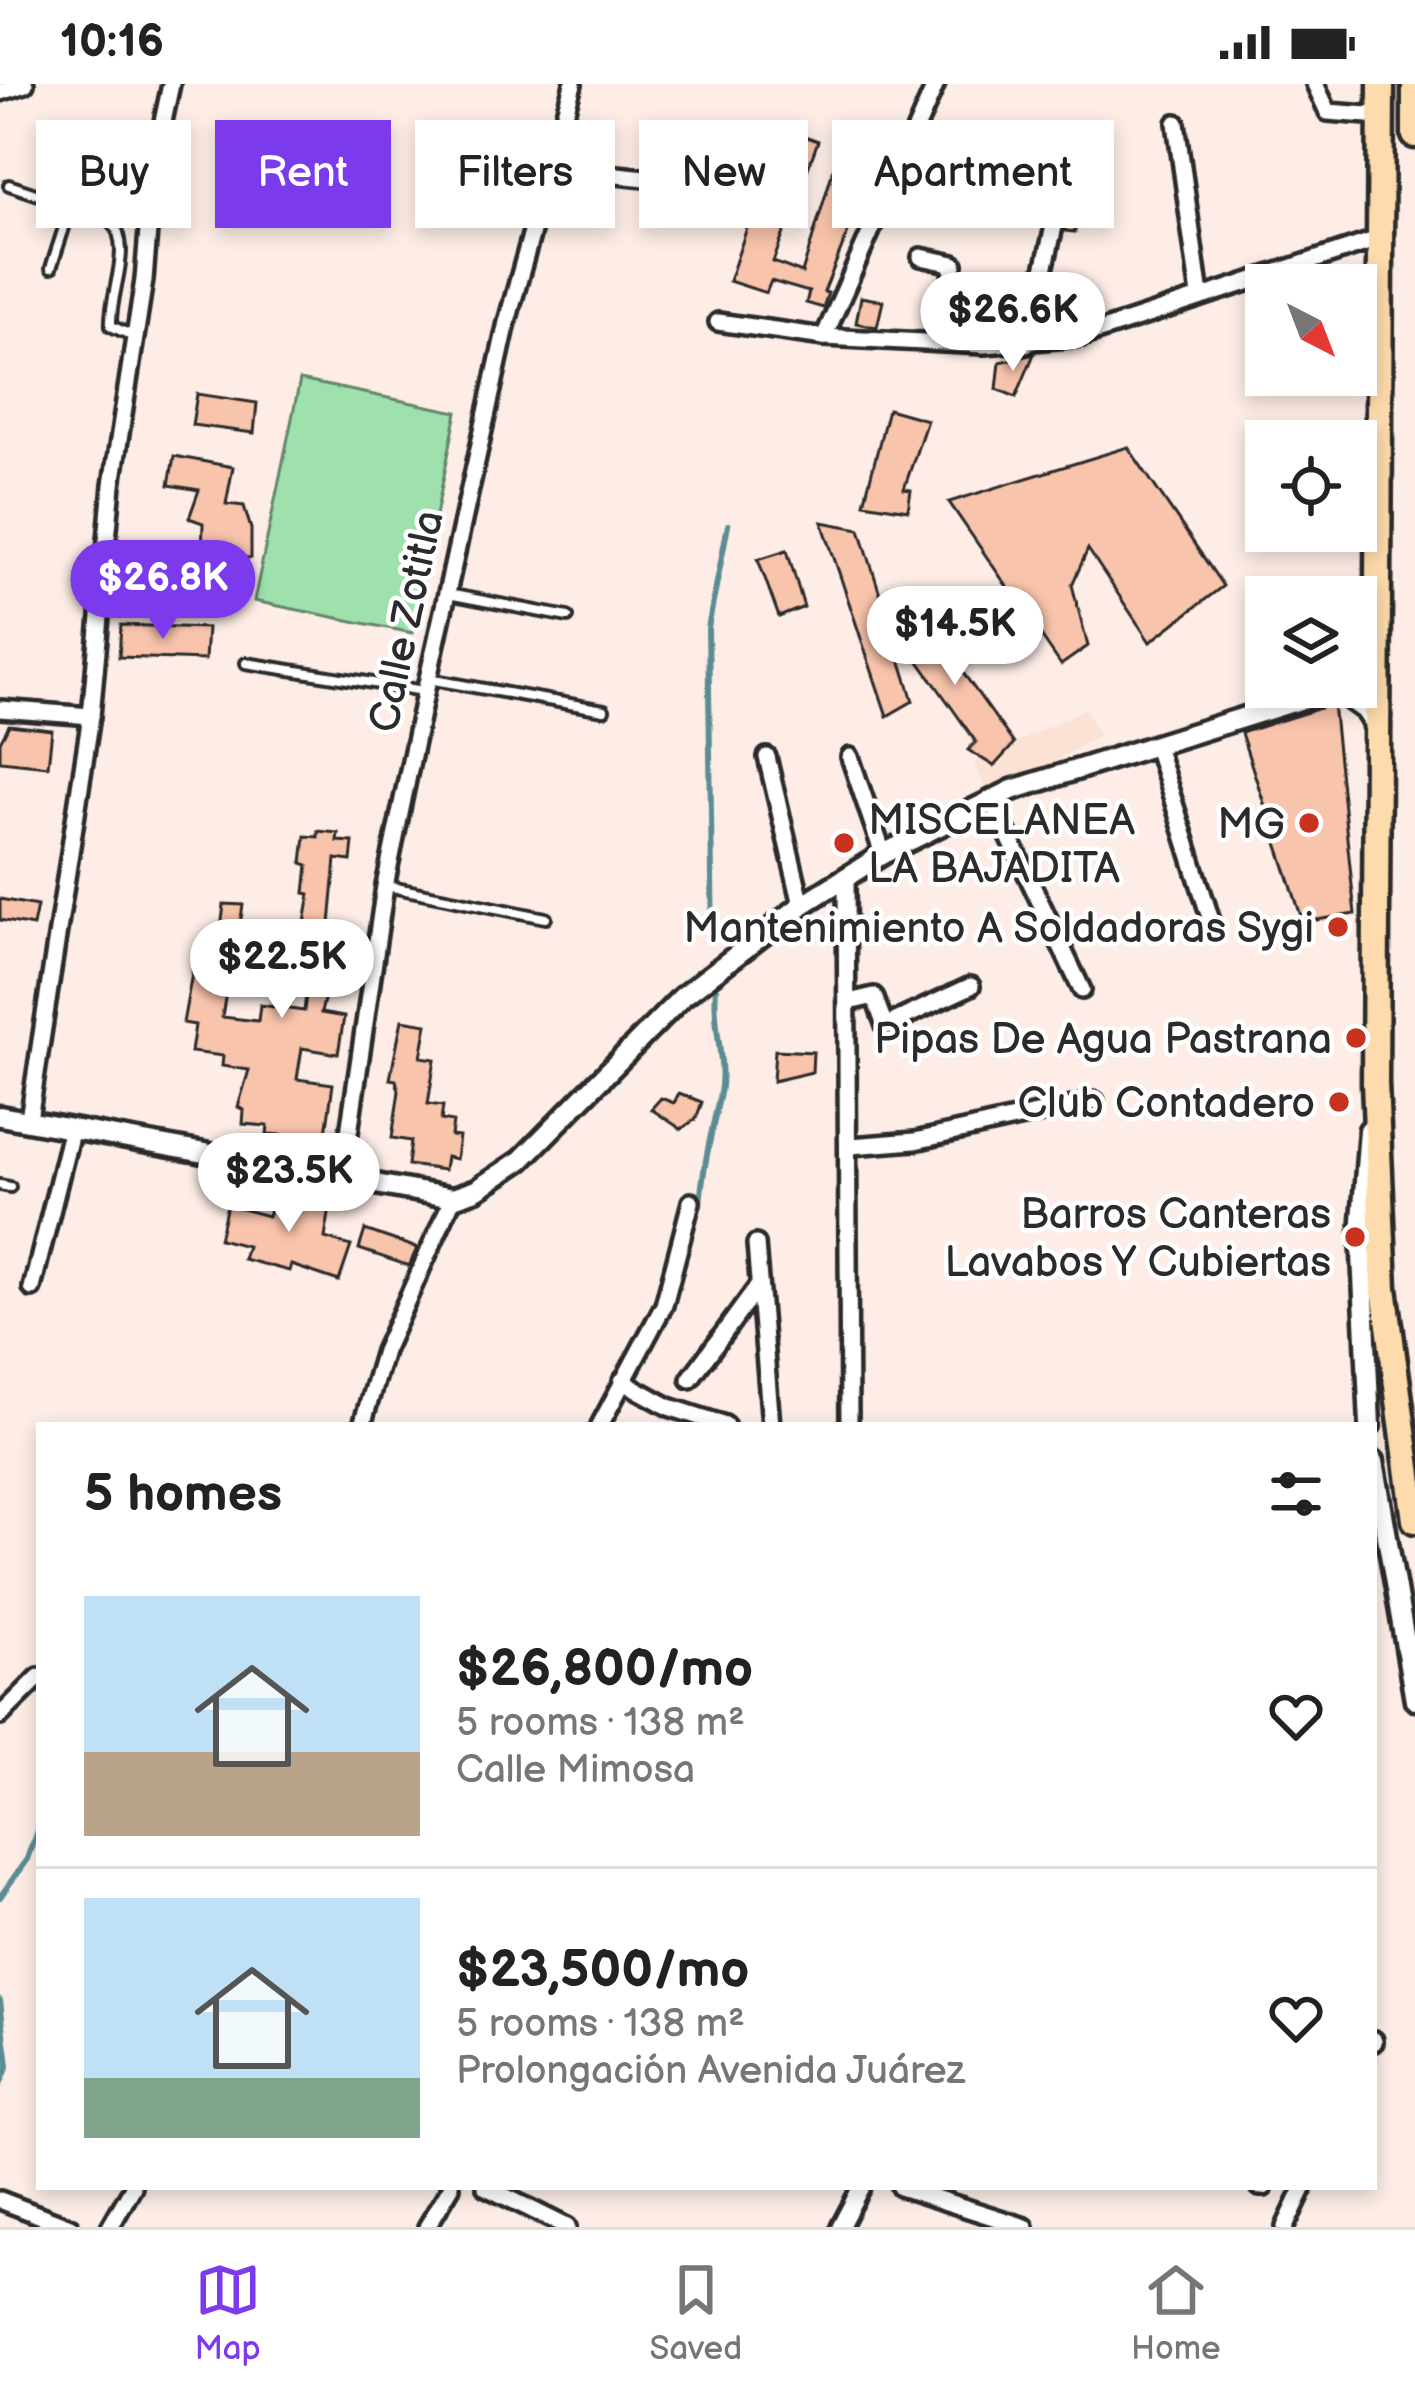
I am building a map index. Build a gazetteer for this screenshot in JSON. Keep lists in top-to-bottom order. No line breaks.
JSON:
{"streets":{"street":["Calle Zotitla"]},"places":["MG","MISCELANEA LA BAJADITA","Mantenimiento A Soldadoras Sygi","Pipas De Agua Pastrana","Club Contadero","Barros Canteras Lavabos Y Cubiertas"],"north":"bottom right","page":{"status":"10:16","chip":["Buy","Rent","Filters","New","Apartment"],"price":["$26.6K","$26.8K","$14.5K","$22.5K","$23.5K"],"heading":"5 homes","list":[{"name":"$26,800/mo","note":"5 rooms · 138 m² · Calle Mimosa"},{"name":"$23,500/mo","note":"5 rooms · 138 m² · Prolongación Avenida Juárez"}],"tabs":["Map","Saved","Home"]}}
